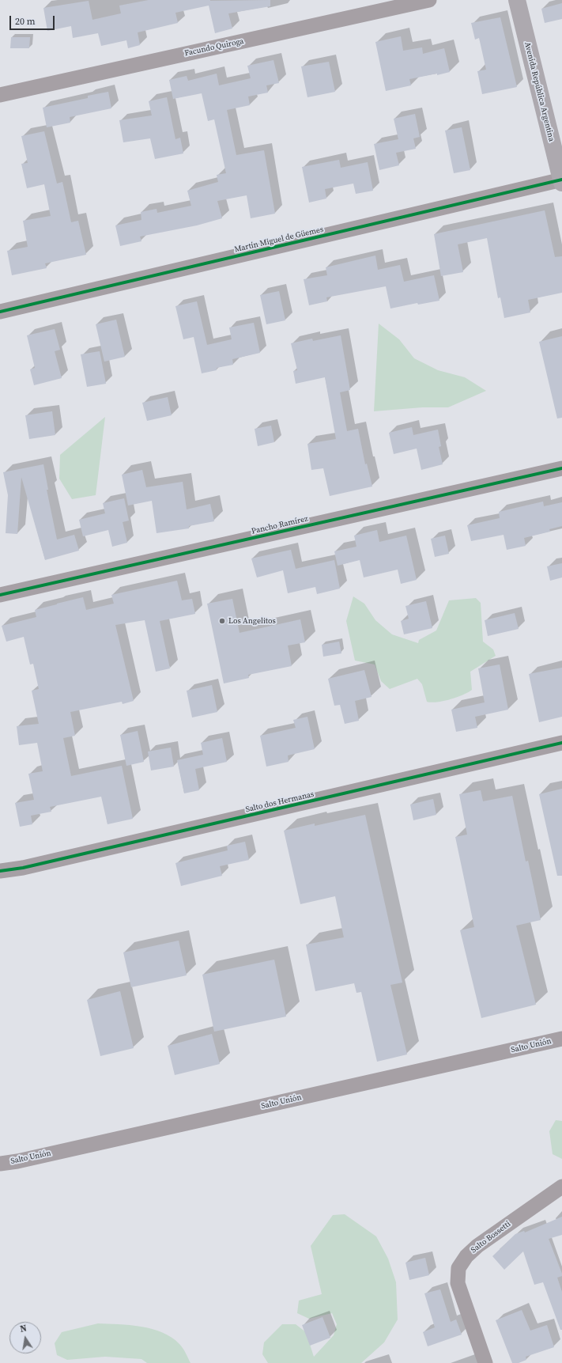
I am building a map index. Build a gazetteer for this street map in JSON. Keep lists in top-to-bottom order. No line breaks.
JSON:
{"streets":{"main road":["Avenida República Argentina"],"street":["Facundo Quiroga","Martín Miguel de Güemes","Pancho Ramírez","Salto dos Hermanas","Salto Unión","Salto Bossetti"]},"crossings":[["Avenida República Argentina","Martín Miguel de Güemes"]],"places":["Los Angelitos"],"scale_bar":"20 m","north":"top"}
